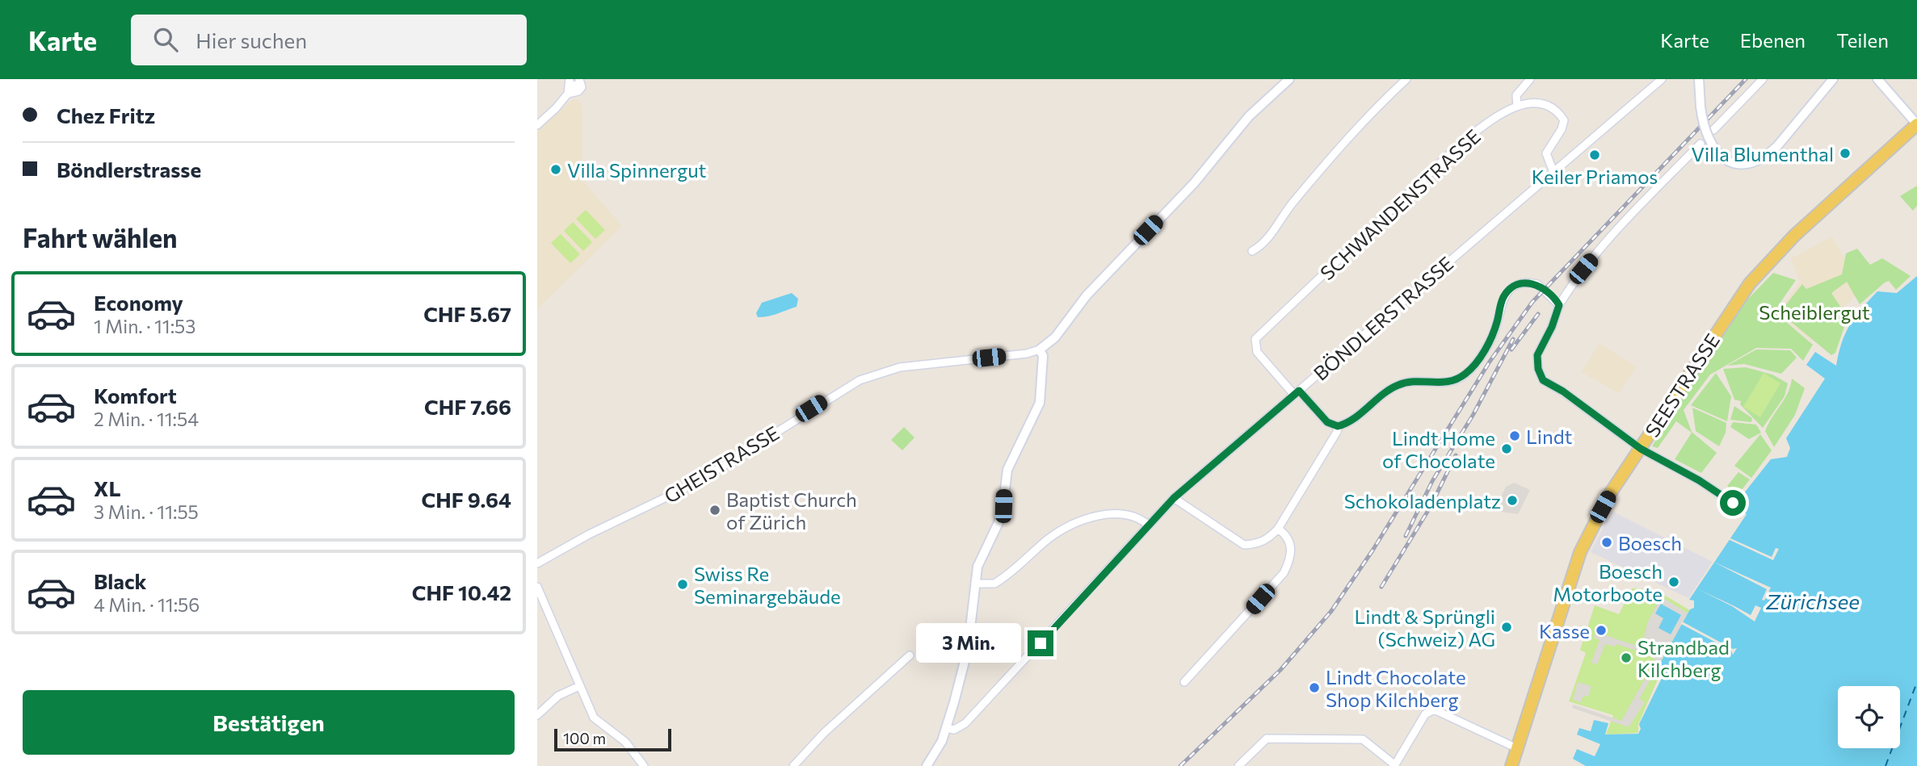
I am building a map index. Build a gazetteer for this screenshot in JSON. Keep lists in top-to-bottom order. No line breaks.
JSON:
{"streets":{"main road":["SEESTRASSE"],"street":["SCHWANDENSTRASSE","BÖNDLERSTRASSE","GHEISTRASSE"]},"crossings":[["SCHWANDENSTRASSE","BÖNDLERSTRASSE"]],"water":["Zürichsee"],"parks":["Scheiblergut"],"places":["Villa Blumenthal","Keiler Priamos","Villa Spinnergut","Lindt","Lindt Home of Chocolate","Schokoladenplatz","Baptist Church of Zürich","Boesch","Boesch Motorboote","Swiss Re Seminargebäude","Lindt & Sprüngli (Schweiz) AG","Kasse","Strandbad Kilchberg","Lindt Chocolate Shop Kilchberg"],"scale_bar":"100 m","page":{"header":"Karte","search":"Hier suchen","nav":["Karte","Ebenen","Teilen"],"banner":["Chez Fritz","Böndlerstrasse"],"heading":"Fahrt wählen","list":[{"name":"Economy","note":"1 Min. · 11:53","value":"CHF 5.67"},{"name":"Komfort","note":"2 Min. · 11:54","value":"CHF 7.66"},{"name":"XL","note":"3 Min. · 11:55","value":"CHF 9.64"},{"name":"Black","note":"4 Min. · 11:56","value":"CHF 10.42"}],"bubble":"3 Min.","buttons":"Bestätigen","scale":"100 m"}}
